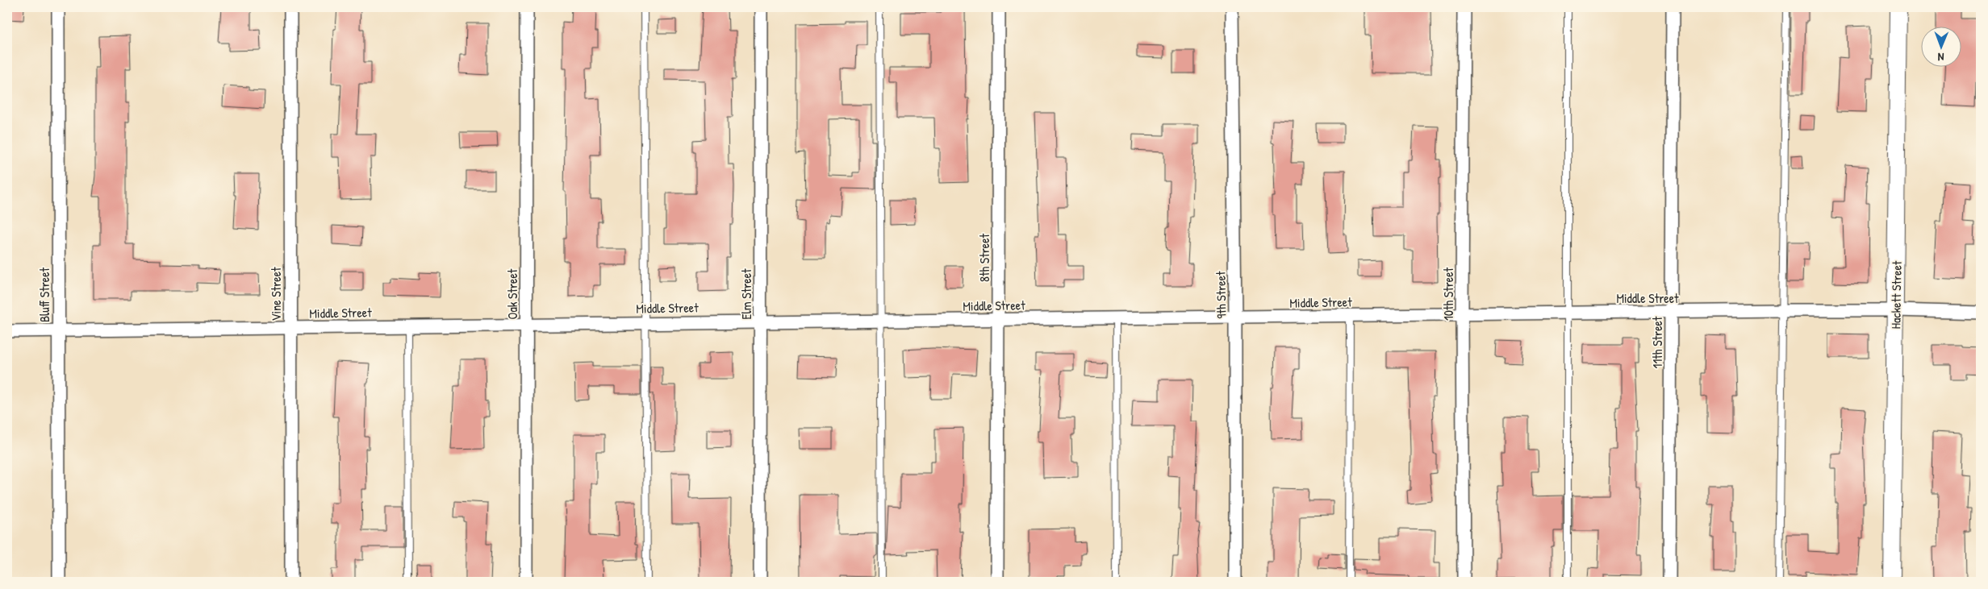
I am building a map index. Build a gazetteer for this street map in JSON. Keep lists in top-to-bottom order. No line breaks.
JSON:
{"streets":{"street":["8th Street","Vine Street","Oak Street","Elm Street","10th Street","Bluff Street","9th Street","Hackett Street","Middle Street","11th Street"]},"crossings":[["8th Street","Middle Street"],["Vine Street","Middle Street"],["Oak Street","Middle Street"],["Elm Street","Middle Street"],["10th Street","Middle Street"],["Bluff Street","Middle Street"],["9th Street","Middle Street"],["Hackett Street","Middle Street"],["Middle Street","11th Street"]],"north":"bottom"}
